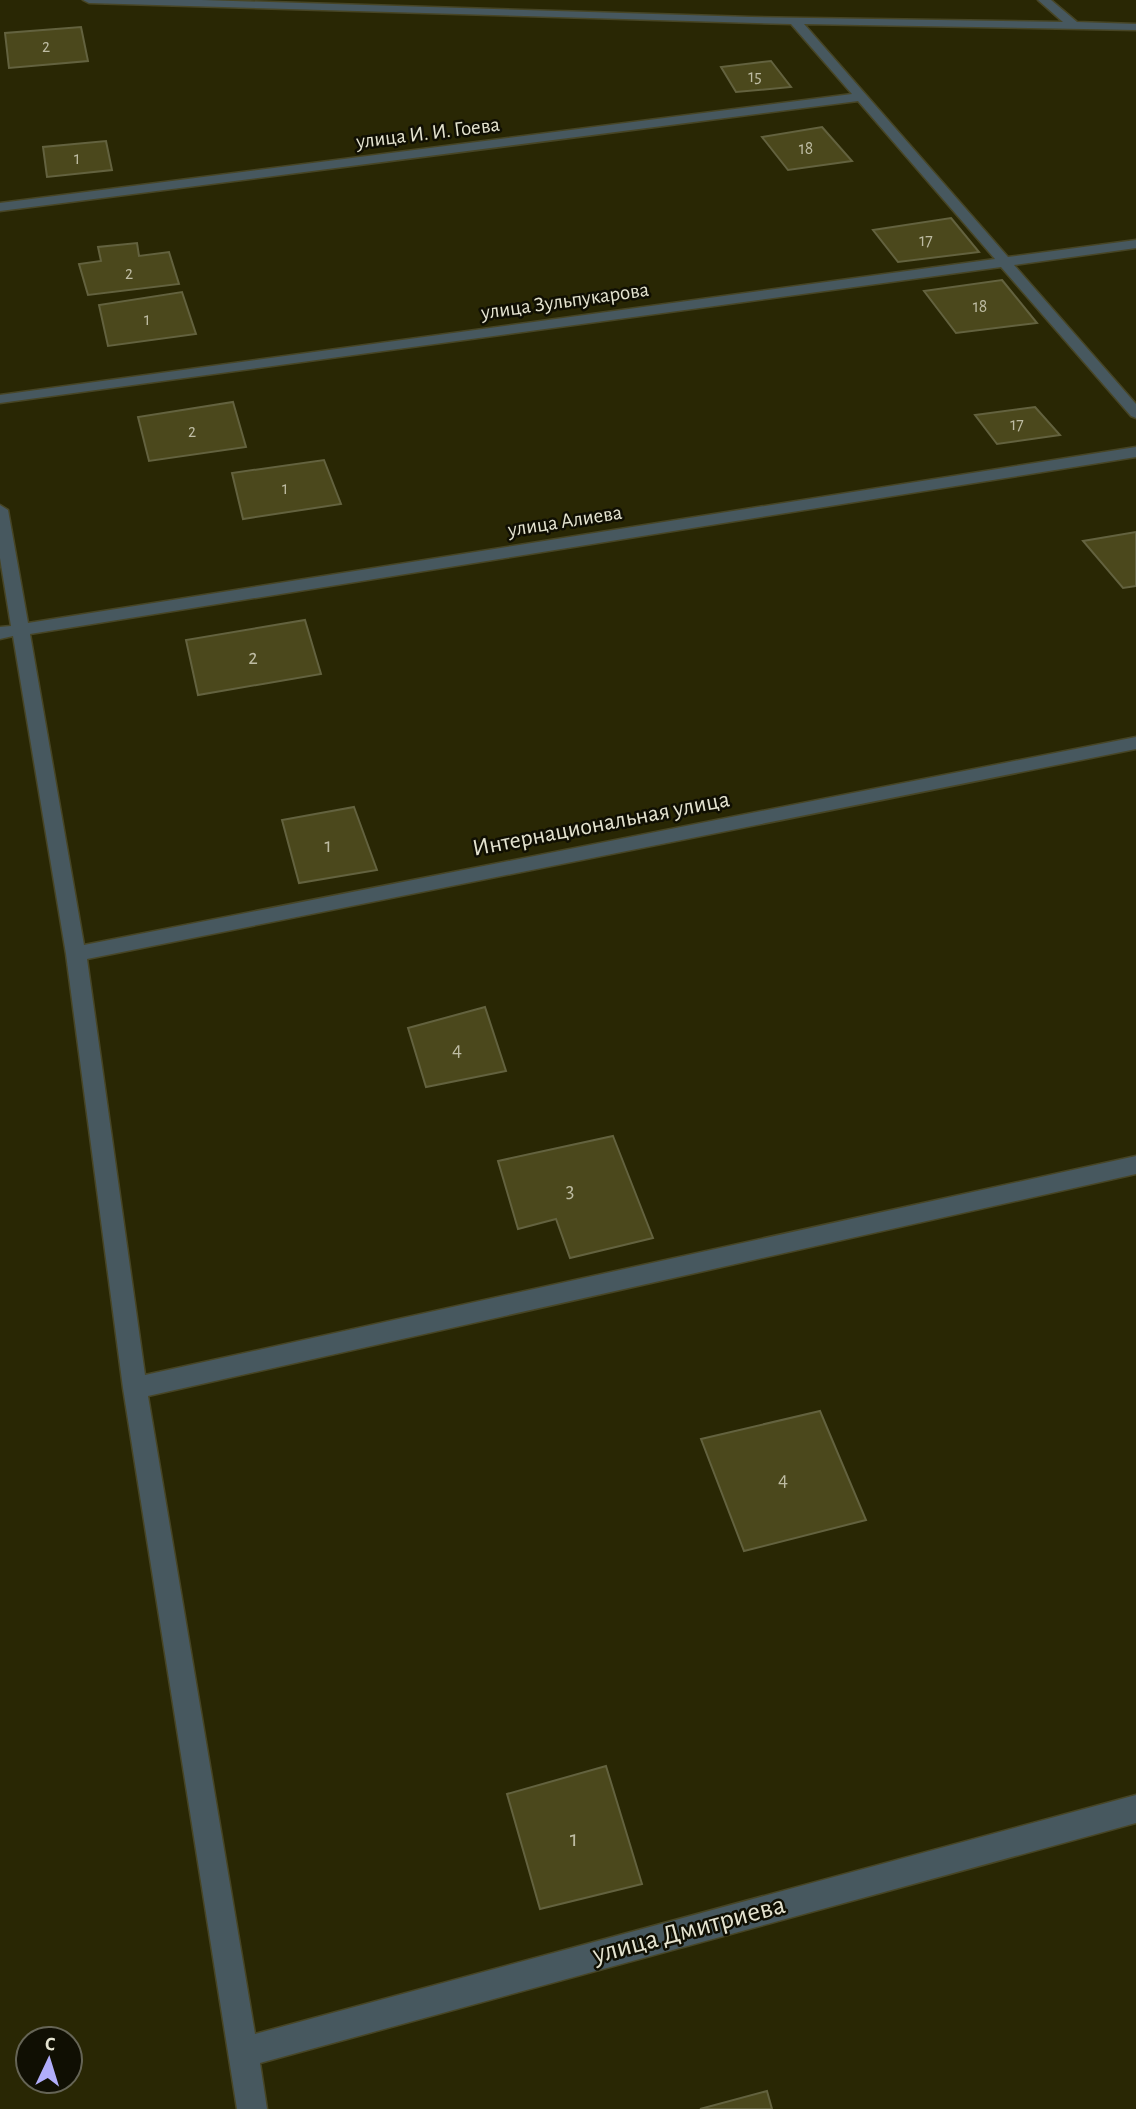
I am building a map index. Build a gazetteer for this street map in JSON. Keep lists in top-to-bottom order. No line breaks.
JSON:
{"streets":{"street":["улица И. И. Гоева","улица Зульпукарова","улица Алиева","Интернациональная улица","улица Дмитриева"]},"house_numbers":["2","15","18","1","17","2","18","1","17","2","1","2","1","4","3","4","1"],"north":"top"}
